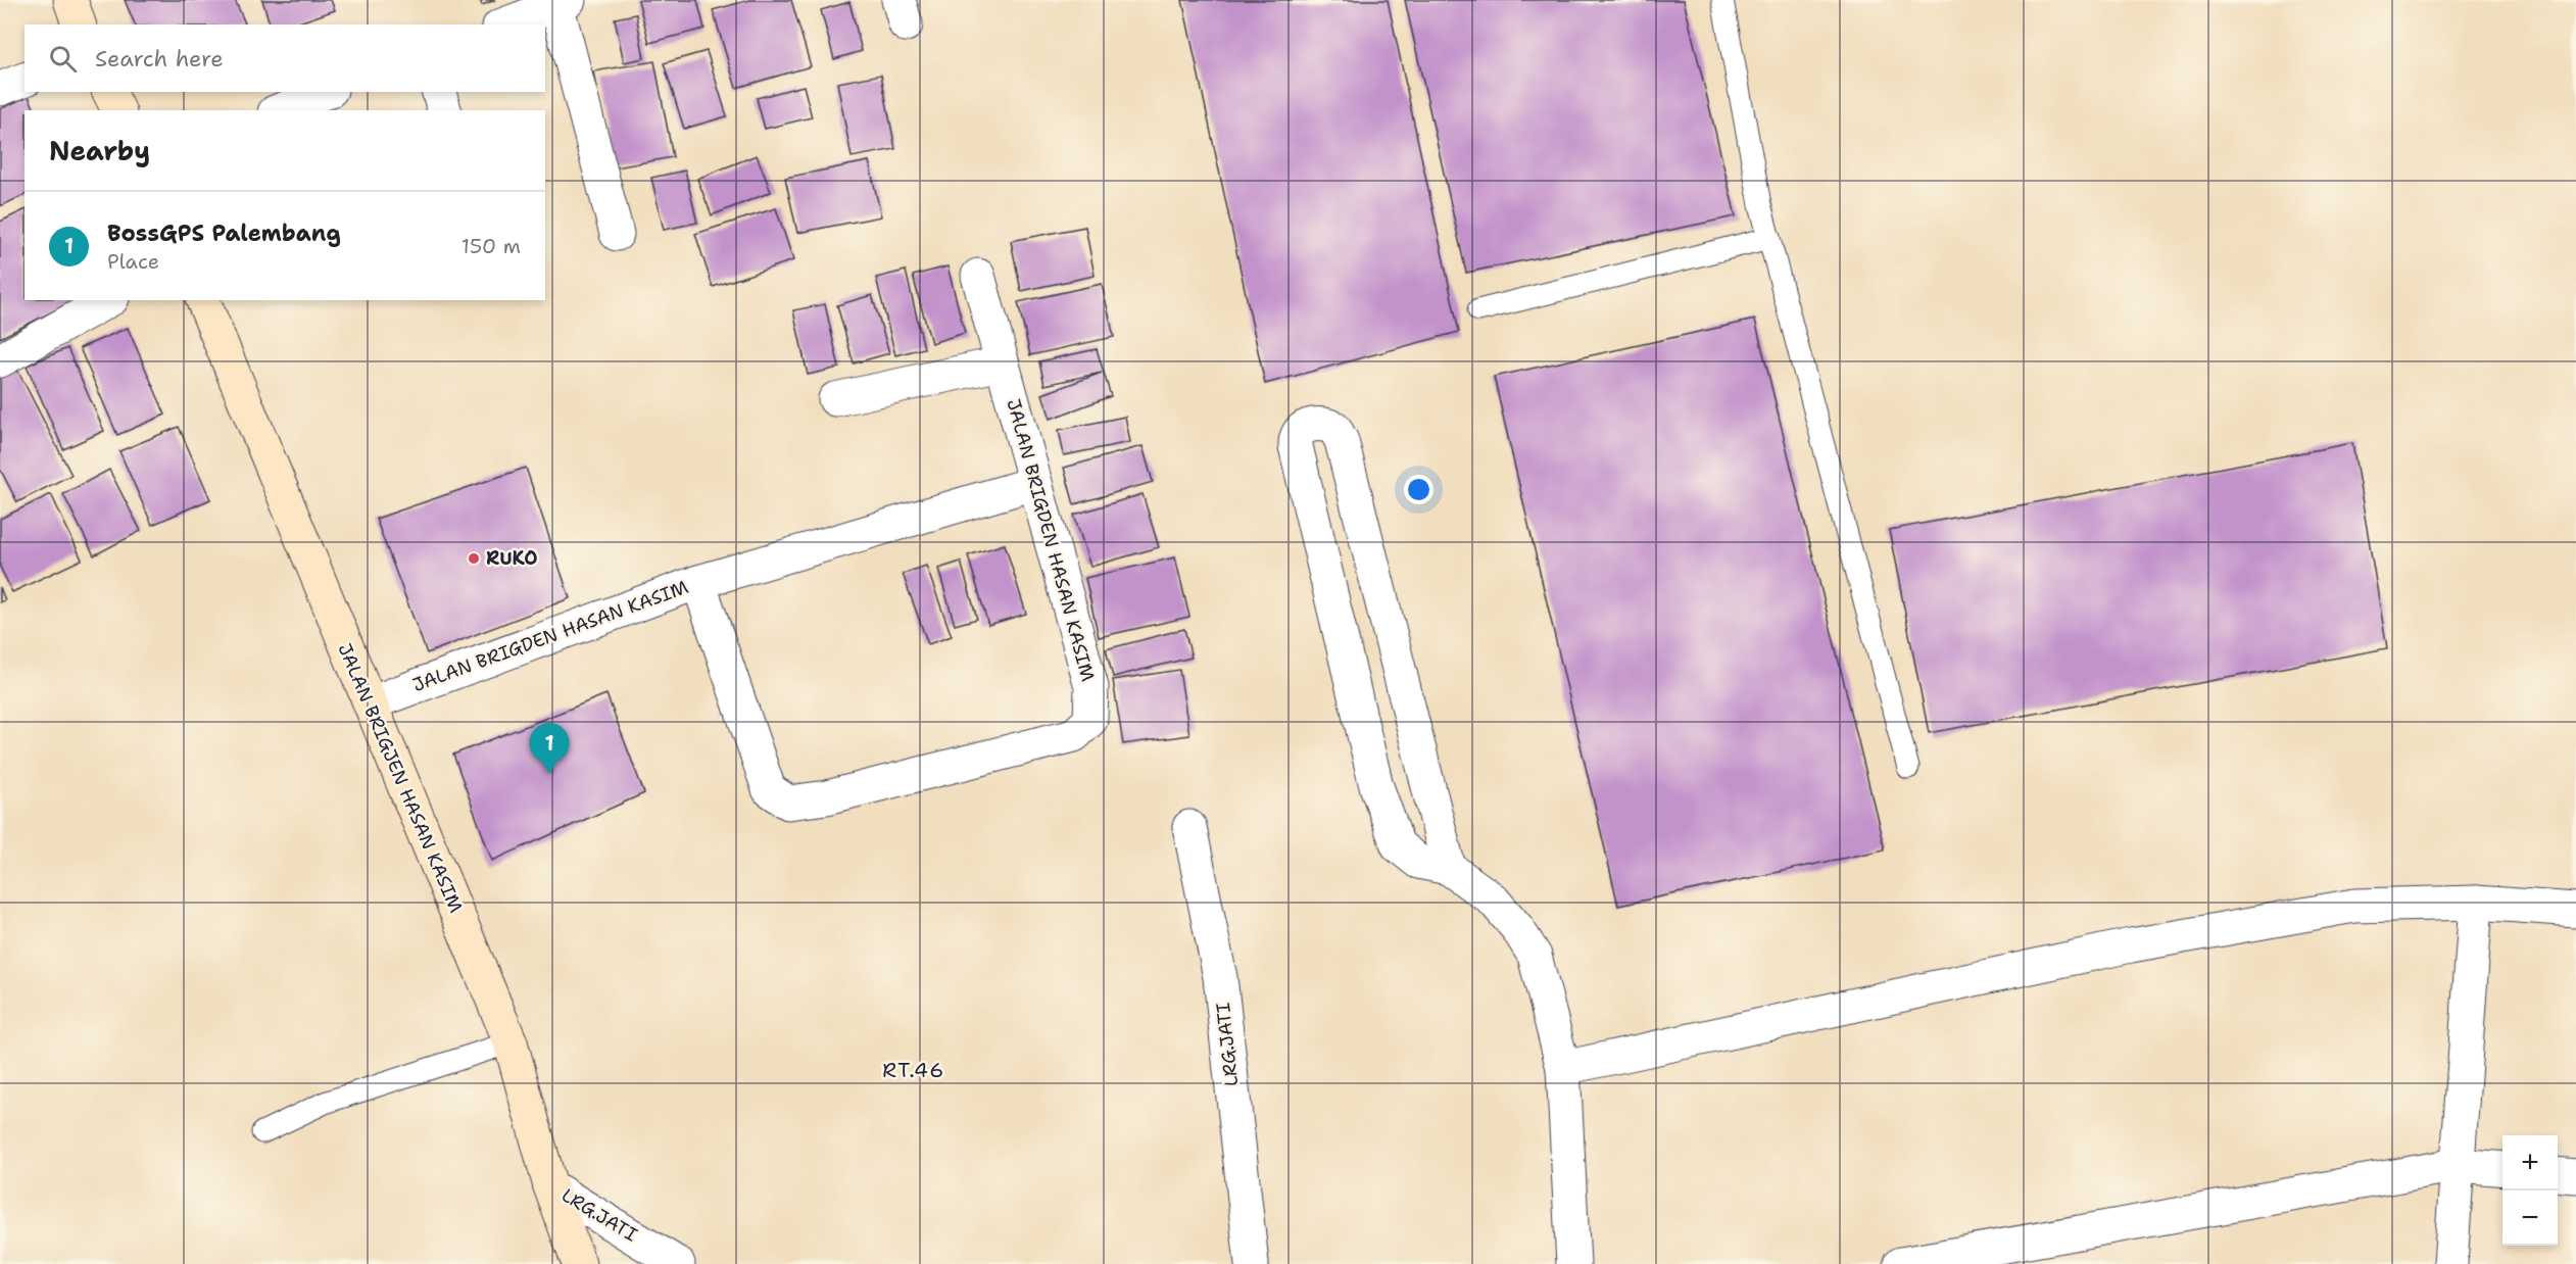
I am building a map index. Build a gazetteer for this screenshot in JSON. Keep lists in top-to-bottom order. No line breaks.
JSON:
{"streets":{"street":["JALAN BRIGDEN HASAN KASIM","JALAN BRIGJEN HASAN KASIM","LRG.JATI"]},"crossings":[["JALAN BRIGDEN HASAN KASIM","JALAN BRIGJEN HASAN KASIM"],["JALAN BRIGJEN HASAN KASIM","LRG.JATI"]],"districts":["RT.46"],"places":["RUKO"],"page":{"search":"Search here","heading":"Nearby","list":[{"mark":"1","name":"BossGPS Palembang","note":"Place","value":"150 m"}],"pins":"1","map_buttons":["+","−"]}}
